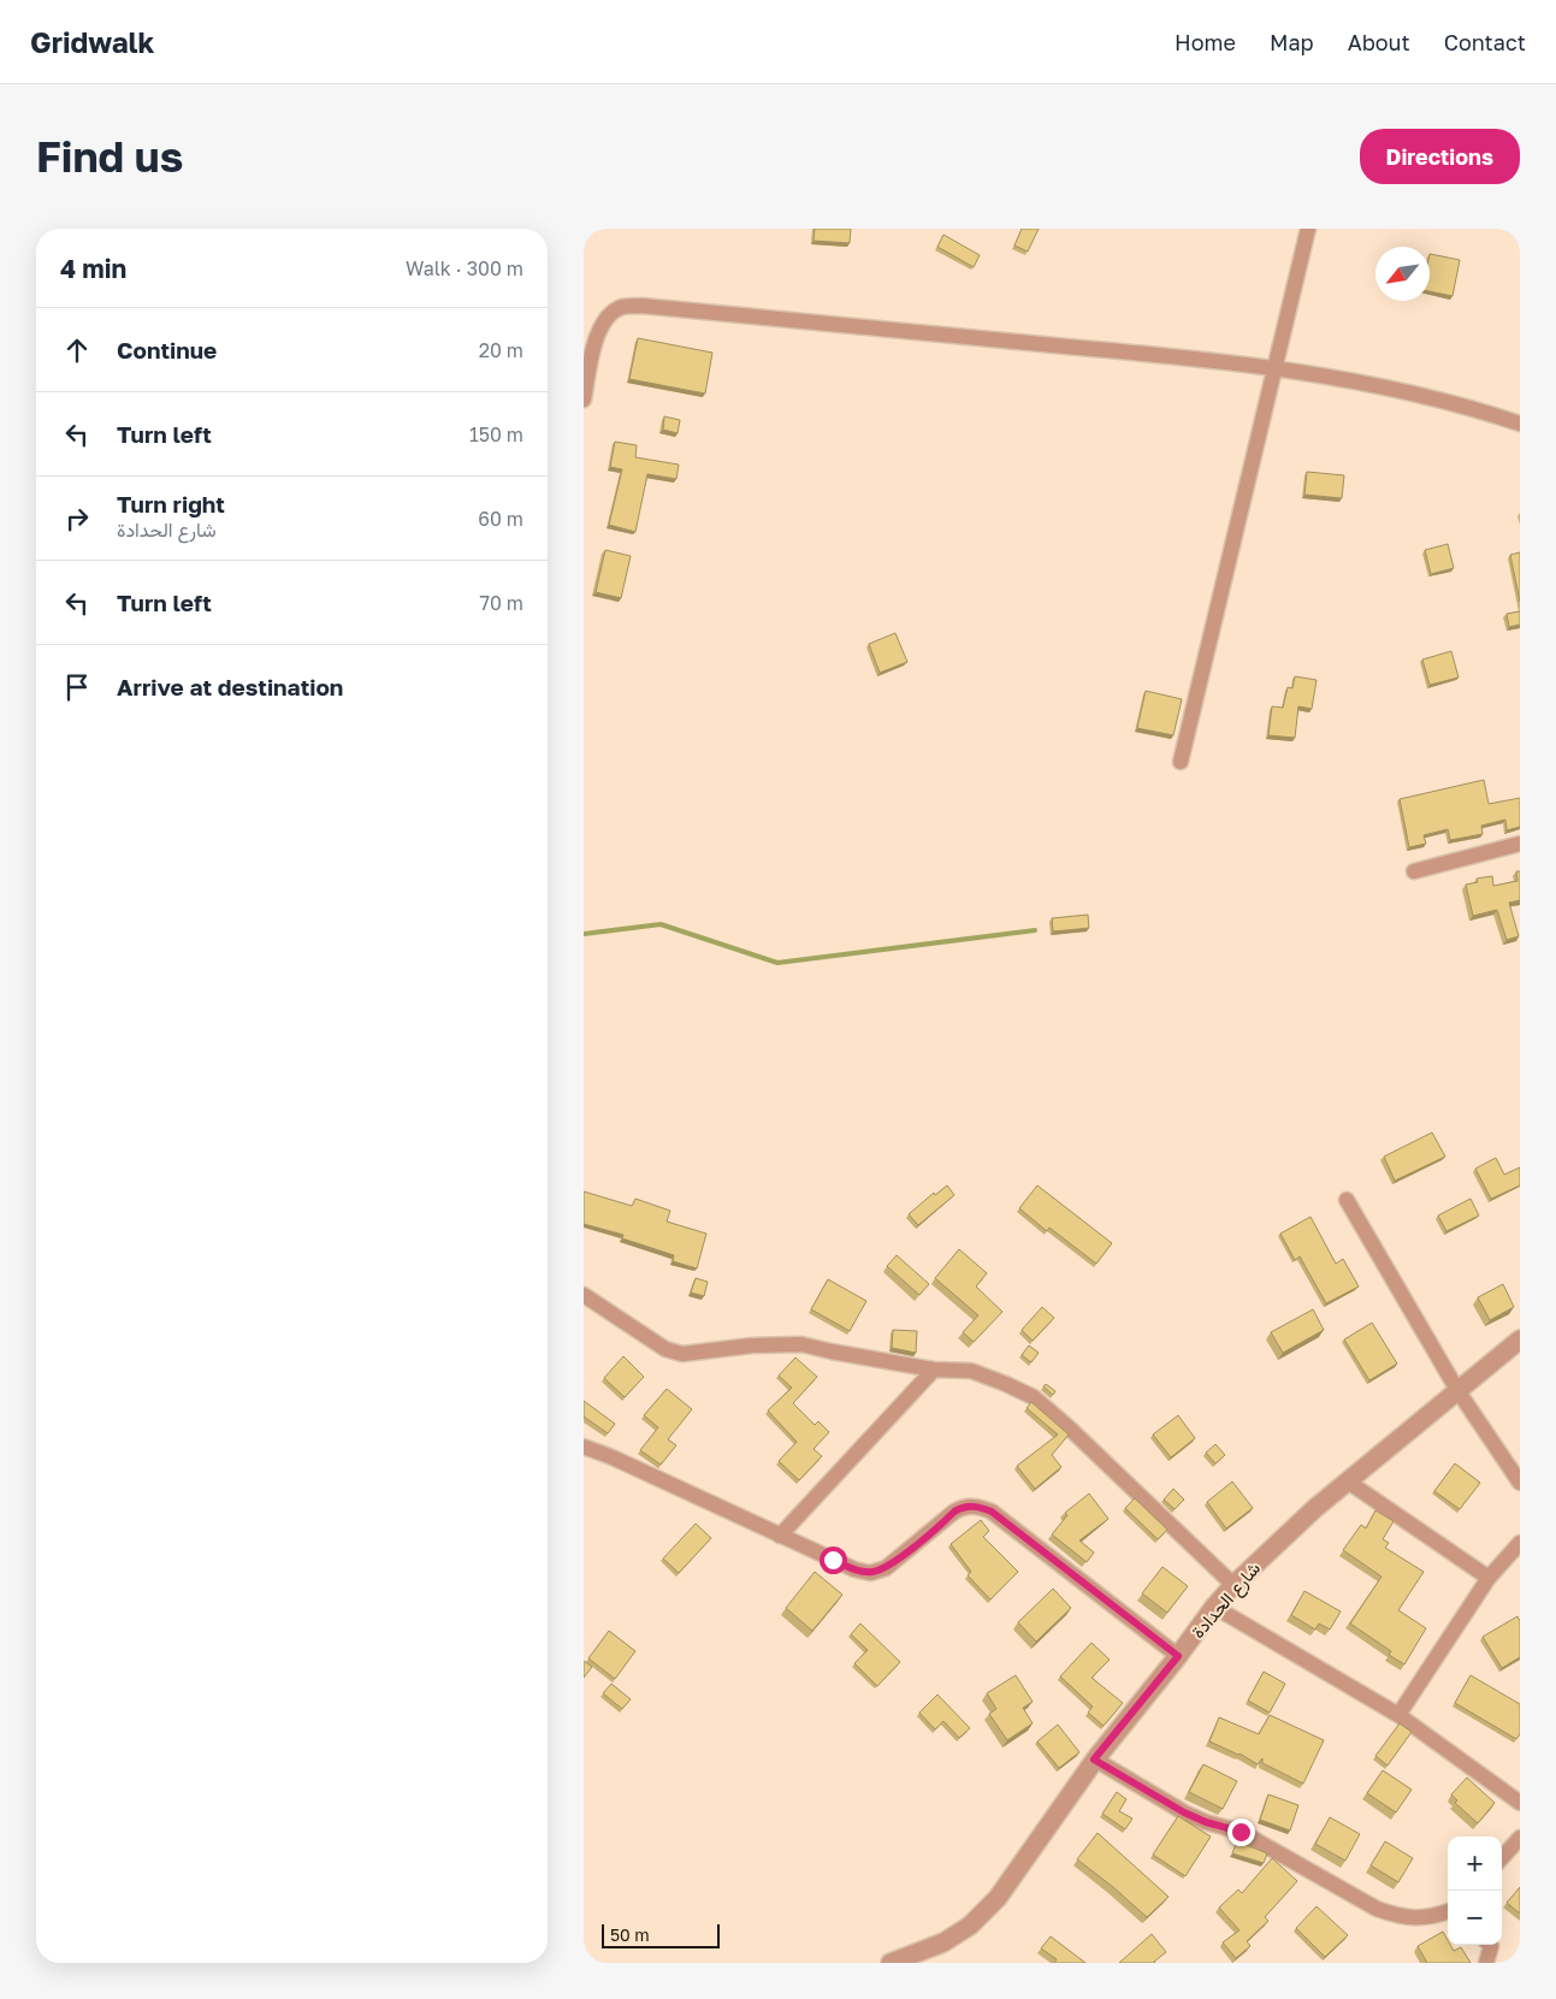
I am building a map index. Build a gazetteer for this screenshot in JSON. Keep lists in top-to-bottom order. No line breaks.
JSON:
{"streets":{"street":["شارع الحدادة"]},"scale_bar":"50 m","north":"bottom left","page":{"header":"Gridwalk","nav":["Home","Map","About","Contact"],"buttons":"Directions","title":"Find us","heading":["4 min","Walk · 300 m"],"list":[["Continue","20 m"],["Turn left","150 m"],["Turn right","شارع الحدادة","60 m"],["Turn left","70 m"],"Arrive at destination"],"map_buttons":["+","−"],"scale":"50 m"}}
